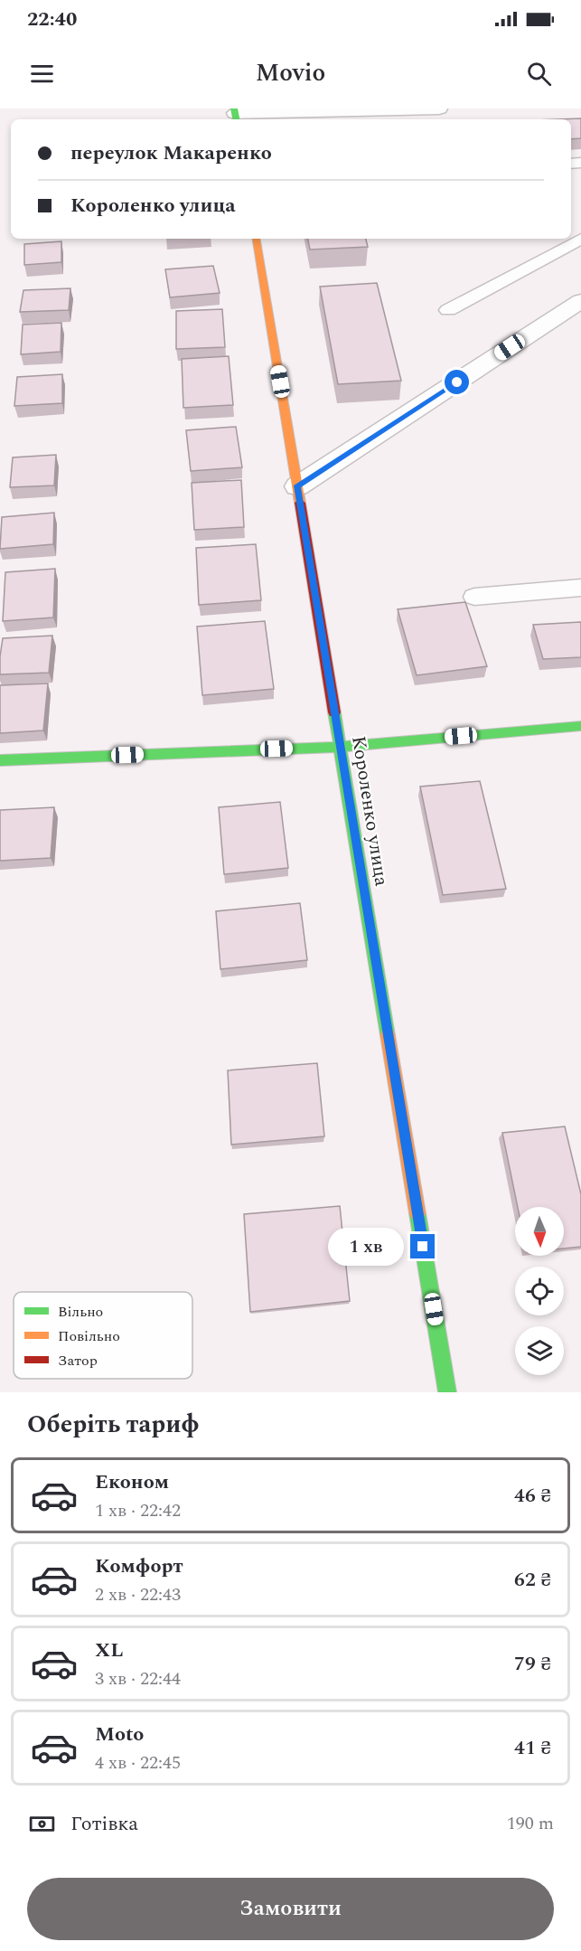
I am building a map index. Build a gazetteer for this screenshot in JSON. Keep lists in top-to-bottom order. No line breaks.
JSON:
{"streets":{"street":["Короленко улица"]},"legend":["Вільно","Повільно","Затор"],"north":"bottom","page":{"status":"22:40","header":"Movio","banner":["переулок Макаренко","Короленко улица"],"bubble":"1 хв","heading":"Оберіть тариф","list":[{"name":"Економ","note":"1 хв · 22:42","value":"46 ₴"},{"name":"Комфорт","note":"2 хв · 22:43","value":"62 ₴"},{"name":"XL","note":"3 хв · 22:44","value":"79 ₴"},{"name":"Moto","note":"4 хв · 22:45","value":"41 ₴"}],"pay":["Готівка","190 m"],"buttons":"Замовити"}}
